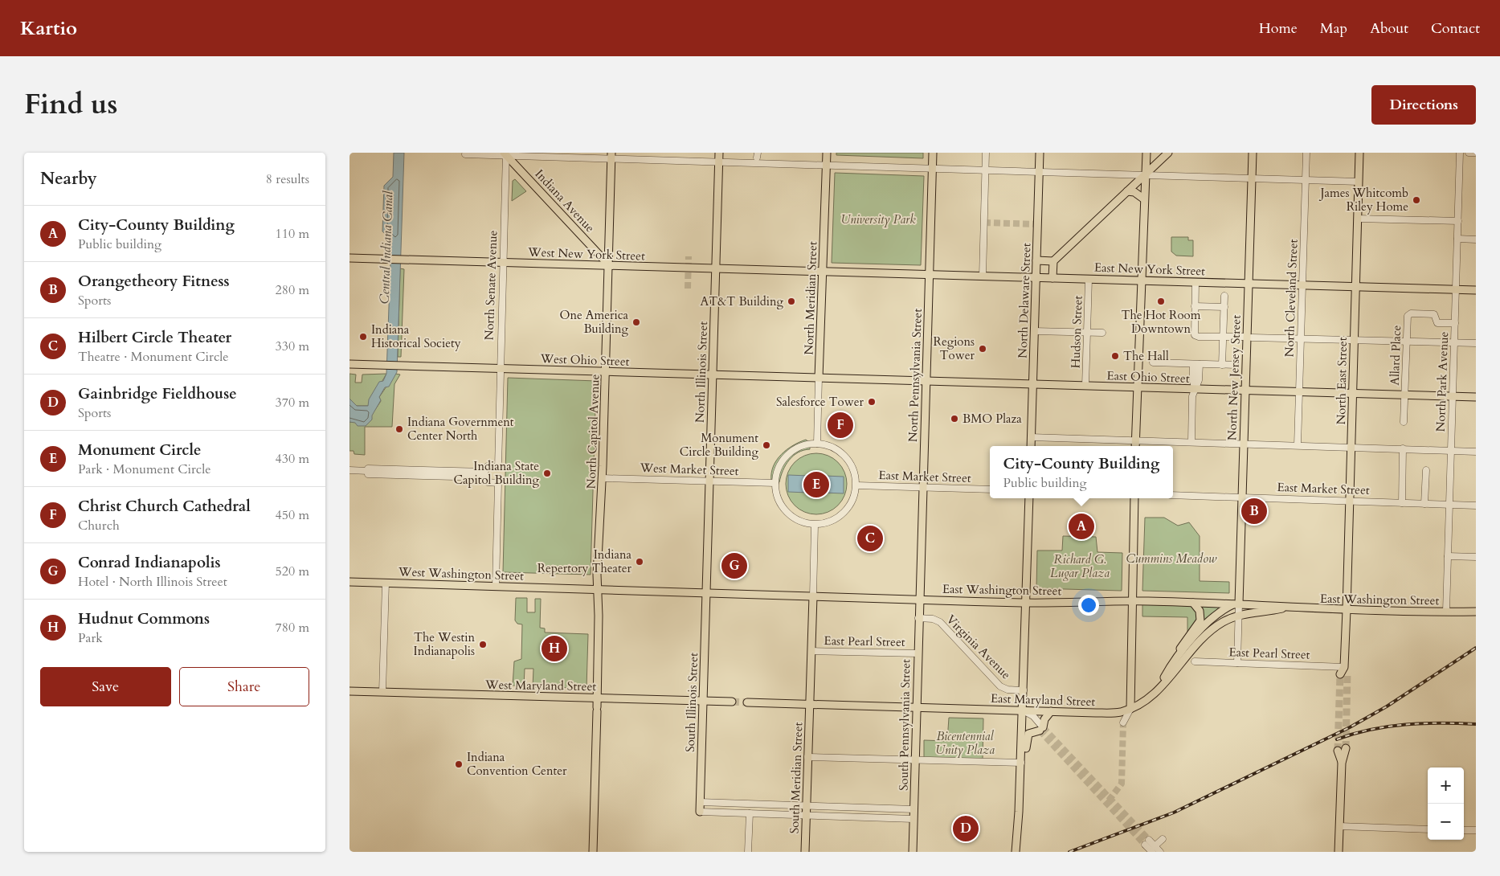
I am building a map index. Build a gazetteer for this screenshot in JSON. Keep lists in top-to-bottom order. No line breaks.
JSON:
{"streets":{"main road":["Indiana Avenue","West New York Street","East New York Street","North Meridian Street","North Delaware Street","West Ohio Street","North Illinois Street","North Pennsylvania Street","East Ohio Street","North New Jersey Street","North East Street","North Capitol Avenue","West Washington Street","East Washington Street","West Maryland Street","East Maryland Street","South Illinois Street","South Pennsylvania Street","South Meridian Street"],"street":["North Senate Avenue","North Cleveland Street","Hudson Street","Allard Place","North Park Avenue","West Market Street","East Market Street","East Pearl Street","Virginia Avenue"]},"crossings":[["Indiana Avenue","West New York Street"],["Indiana Avenue","North Senate Avenue"],["Indiana Avenue","North Capitol Avenue"],["West New York Street","East New York Street"],["West New York Street","North Senate Avenue"],["West New York Street","North Meridian Street"],["West New York Street","North Illinois Street"],["West New York Street","North Capitol Avenue"],["East New York Street","North Meridian Street"],["East New York Street","North Cleveland Street"],["East New York Street","North Delaware Street"],["East New York Street","Hudson Street"],["East New York Street","North Pennsylvania Street"],["East New York Street","North New Jersey Street"],["East New York Street","North East Street"],["East New York Street","North Park Avenue"],["North Senate Avenue","West Ohio Street"],["North Meridian Street","West Ohio Street"],["North Meridian Street","East Ohio Street"],["North Meridian Street","West Market Street"],["North Meridian Street","East Market Street"],["North Cleveland Street","East Ohio Street"],["North Delaware Street","East Ohio Street"],["Hudson Street","East Ohio Street"],["Allard Place","East Ohio Street"],["West Ohio Street","North Illinois Street"],["West Ohio Street","East Ohio Street"],["West Ohio Street","North Capitol Avenue"],["North Illinois Street","West Market Street"],["North Illinois Street","West Washington Street"],["North Illinois Street","South Illinois Street"],["North Pennsylvania Street","East Ohio Street"],["North Pennsylvania Street","East Market Street"],["North Pennsylvania Street","East Washington Street"],["North Pennsylvania Street","South Pennsylvania Street"],["East Ohio Street","North New Jersey Street"],["East Ohio Street","North East Street"],["East Ohio Street","North Park Avenue"],["North New Jersey Street","East Market Street"],["North New Jersey Street","East Washington Street"],["North East Street","East Market Street"],["North East Street","East Washington Street"],["North East Street","East Pearl Street"],["North Park Avenue","East Market Street"],["North Park Avenue","East Washington Street"],["North Capitol Avenue","West Market Street"],["North Capitol Avenue","West Washington Street"],["North Capitol Avenue","West Maryland Street"],["West Market Street","East Market Street"],["West Washington Street","East Washington Street"],["West Washington Street","South Illinois Street"],["East Washington Street","East Maryland Street"],["East Washington Street","South Pennsylvania Street"],["East Pearl Street","South Pennsylvania Street"],["Virginia Avenue","South Pennsylvania Street"],["West Maryland Street","South Illinois Street"],["East Maryland Street","South Pennsylvania Street"],["East Maryland Street","South Meridian Street"]],"water":["Central Indiana Canal"],"parks":["University Park","Cummins Meadow","Richard G. Lugar Plaza","Bicentennial Unity Plaza"],"places":["James Whitcomb Riley Home","AT&T Building","The Hot Room Downtown","One America Building","Indiana Historical Society","Regions Tower","The Hall","Salesforce Tower","BMO Plaza","Indiana Government Center North","Monument Circle Building","Indiana State Capitol Building","Indiana Repertory Theater","The Westin Indianapolis","Indiana Convention Center"],"page":{"header":"Kartio","nav":["Home","Map","About","Contact"],"title":"Find us","buttons":["Directions",["Save","Share"]],"heading":["Nearby","8 results"],"list":[{"mark":"A","name":"City-County Building","note":"Public building","value":"110 m"},{"mark":"B","name":"Orangetheory Fitness","note":"Sports","value":"280 m"},{"mark":"C","name":"Hilbert Circle Theater","note":"Theatre · Monument Circle","value":"330 m"},{"mark":"D","name":"Gainbridge Fieldhouse","note":"Sports","value":"370 m"},{"mark":"E","name":"Monument Circle","note":"Park · Monument Circle","value":"430 m"},{"mark":"F","name":"Christ Church Cathedral","note":"Church","value":"450 m"},{"mark":"G","name":"Conrad Indianapolis","note":"Hotel · North Illinois Street","value":"520 m"},{"mark":"H","name":"Hudnut Commons","note":"Park","value":"780 m"}],"pins":["F","E","B","A","C","G","H","D"],"popup":["City-County Building","Public building"],"map_buttons":["+","−"]}}
